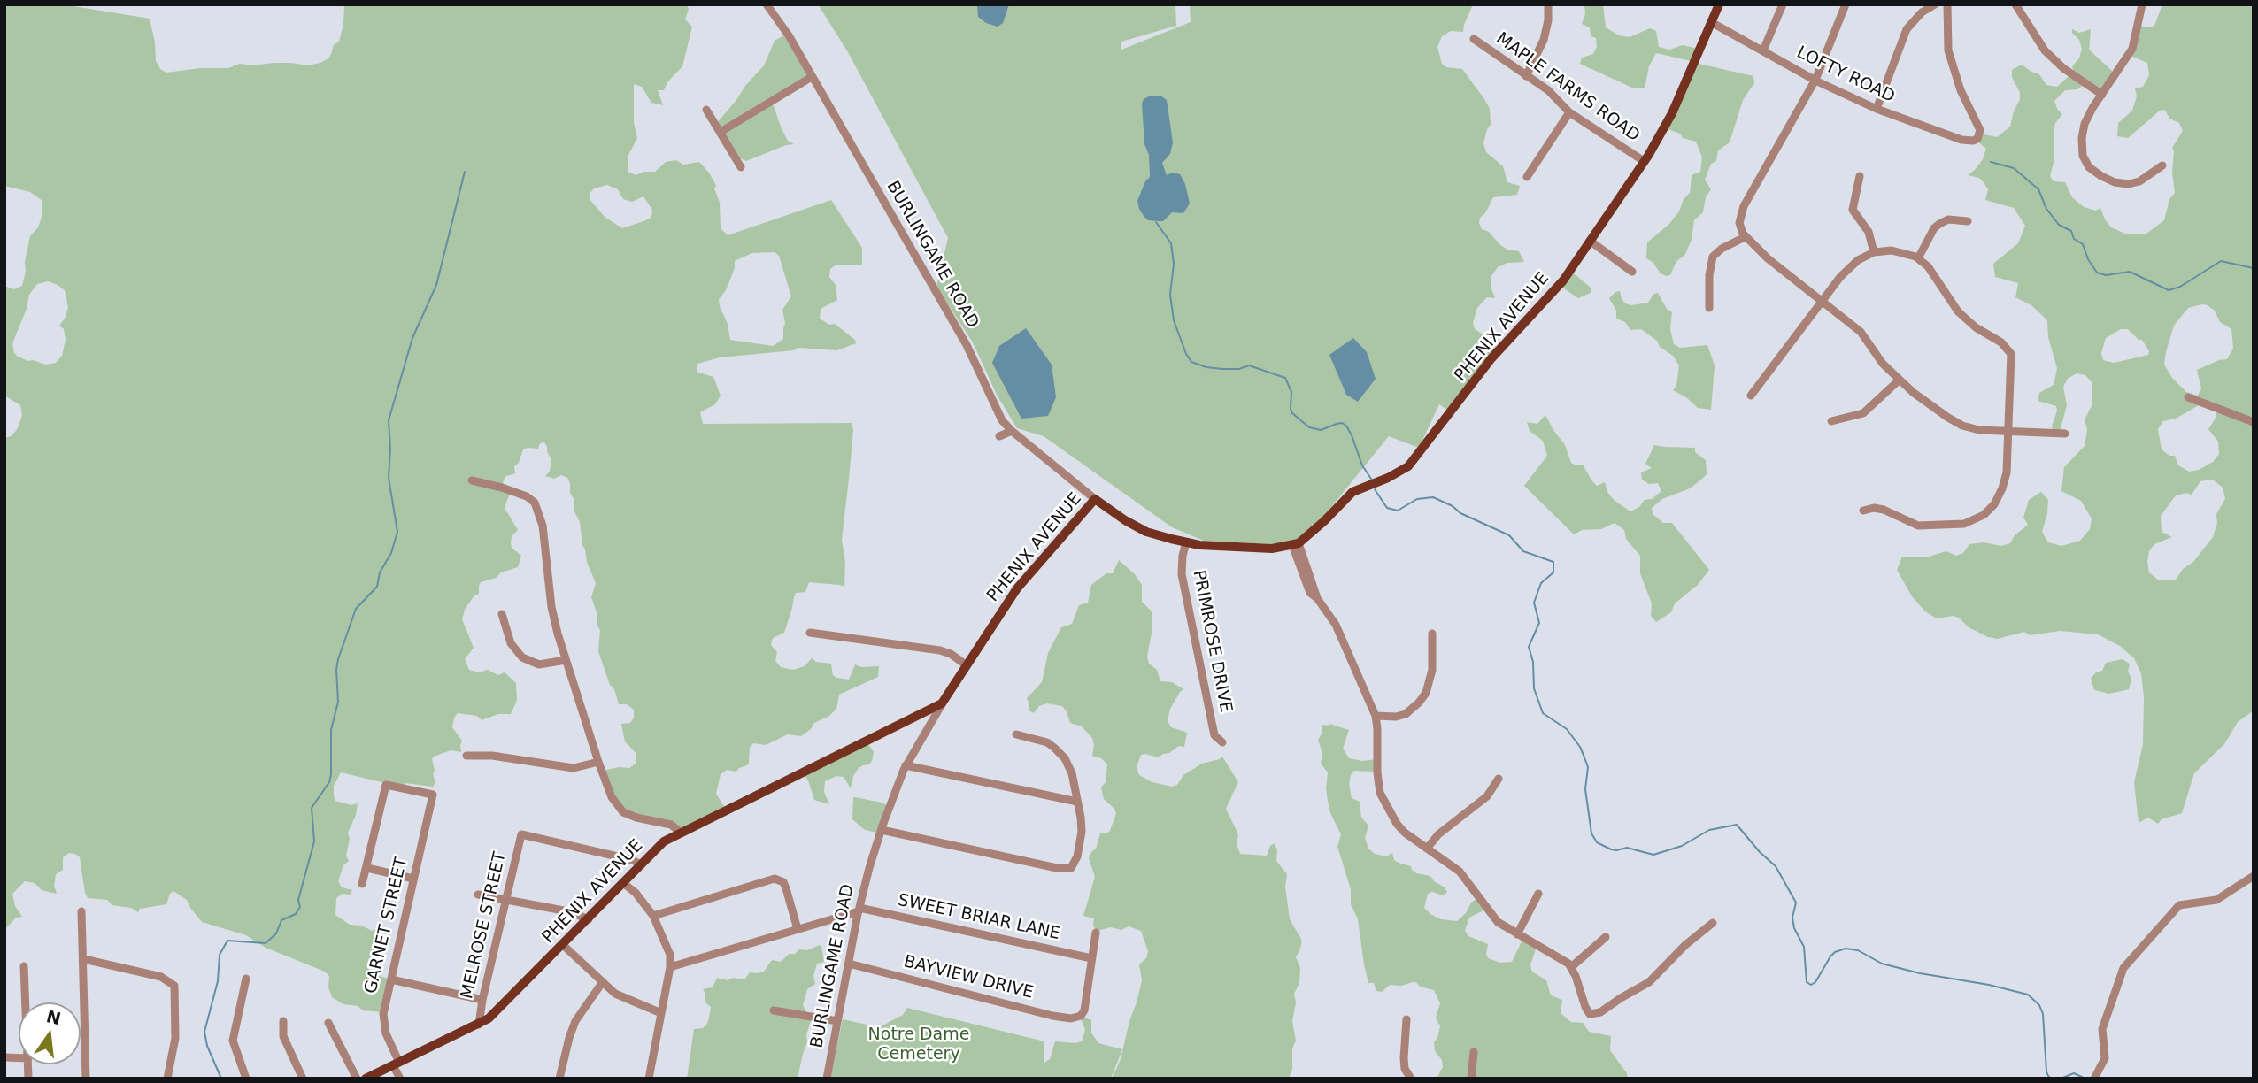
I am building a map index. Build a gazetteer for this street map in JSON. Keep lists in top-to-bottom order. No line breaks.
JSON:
{"streets":{"main road":["PHENIX AVENUE"],"street":["LOFTY ROAD","MAPLE FARMS ROAD","BURLINGAME ROAD","PRIMROSE DRIVE","SWEET BRIAR LANE","GARNET STREET","MELROSE STREET","BAYVIEW DRIVE"]},"crossings":[["LOFTY ROAD","PHENIX AVENUE"],["MAPLE FARMS ROAD","PHENIX AVENUE"],["BURLINGAME ROAD","PHENIX AVENUE"],["BURLINGAME ROAD","SWEET BRIAR LANE"],["BURLINGAME ROAD","BAYVIEW DRIVE"],["PHENIX AVENUE","PRIMROSE DRIVE"],["PHENIX AVENUE","GARNET STREET"],["PHENIX AVENUE","MELROSE STREET"],["SWEET BRIAR LANE","BAYVIEW DRIVE"]],"parks":["Notre Dame Cemetery"],"north":"top"}
